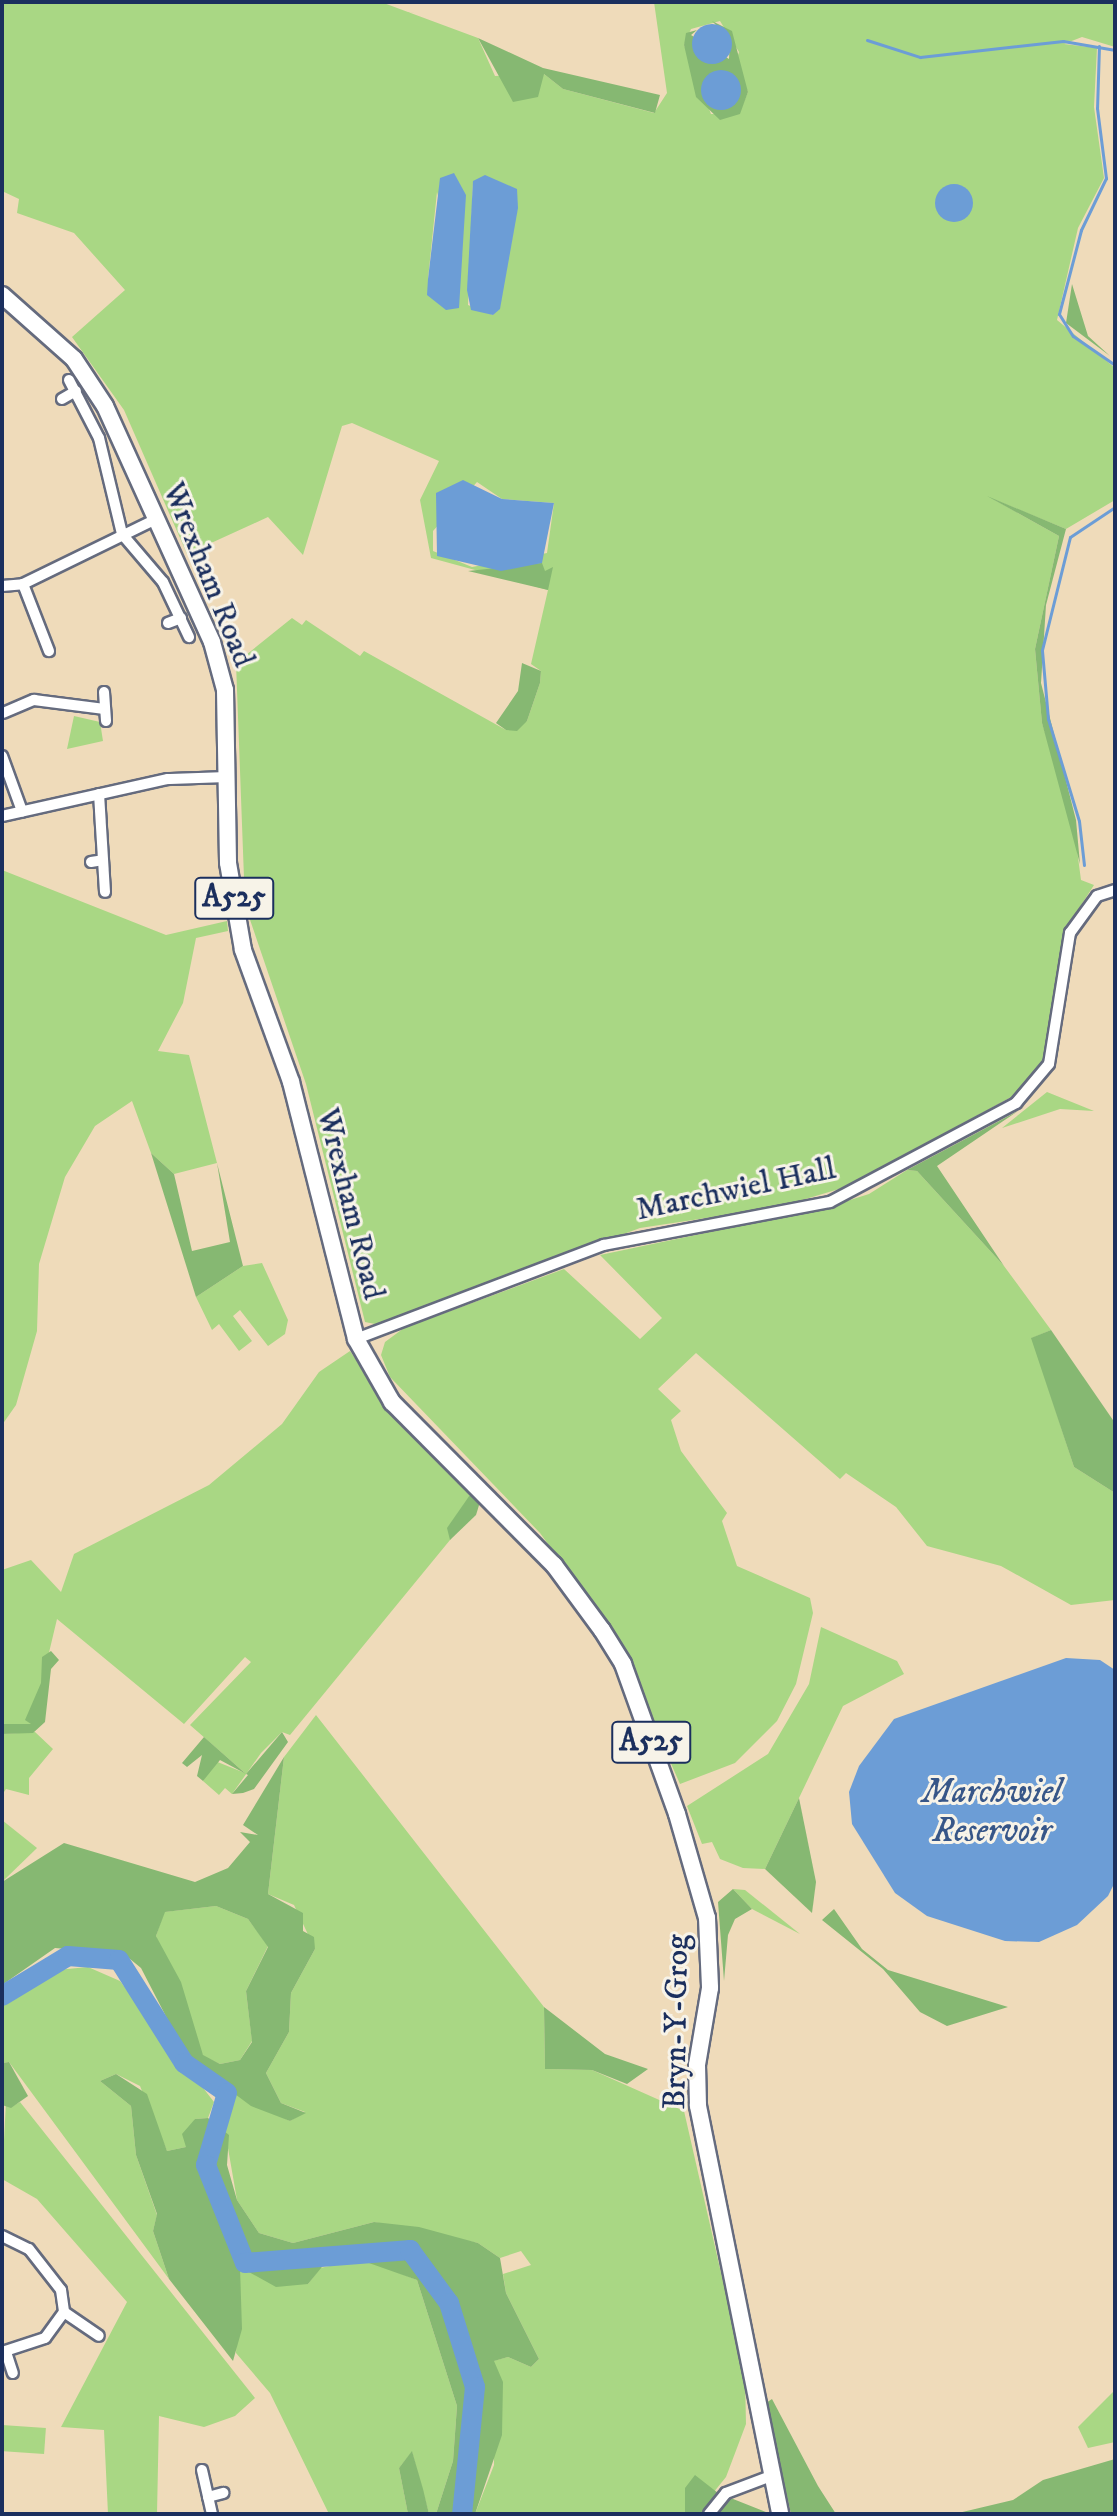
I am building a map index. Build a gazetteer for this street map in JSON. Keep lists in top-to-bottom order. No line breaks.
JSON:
{"streets":{"main road":["Wrexham Road","A525","Bryn-Y-Grog"],"street":["Marchwiel Hall"]},"crossings":[["Wrexham Road","Marchwiel Hall"],["Wrexham Road","Bryn-Y-Grog"],["A525","Bryn-Y-Grog"],["Marchwiel Hall","Bryn-Y-Grog"]],"water":["Marchwiel Reservoir"]}
